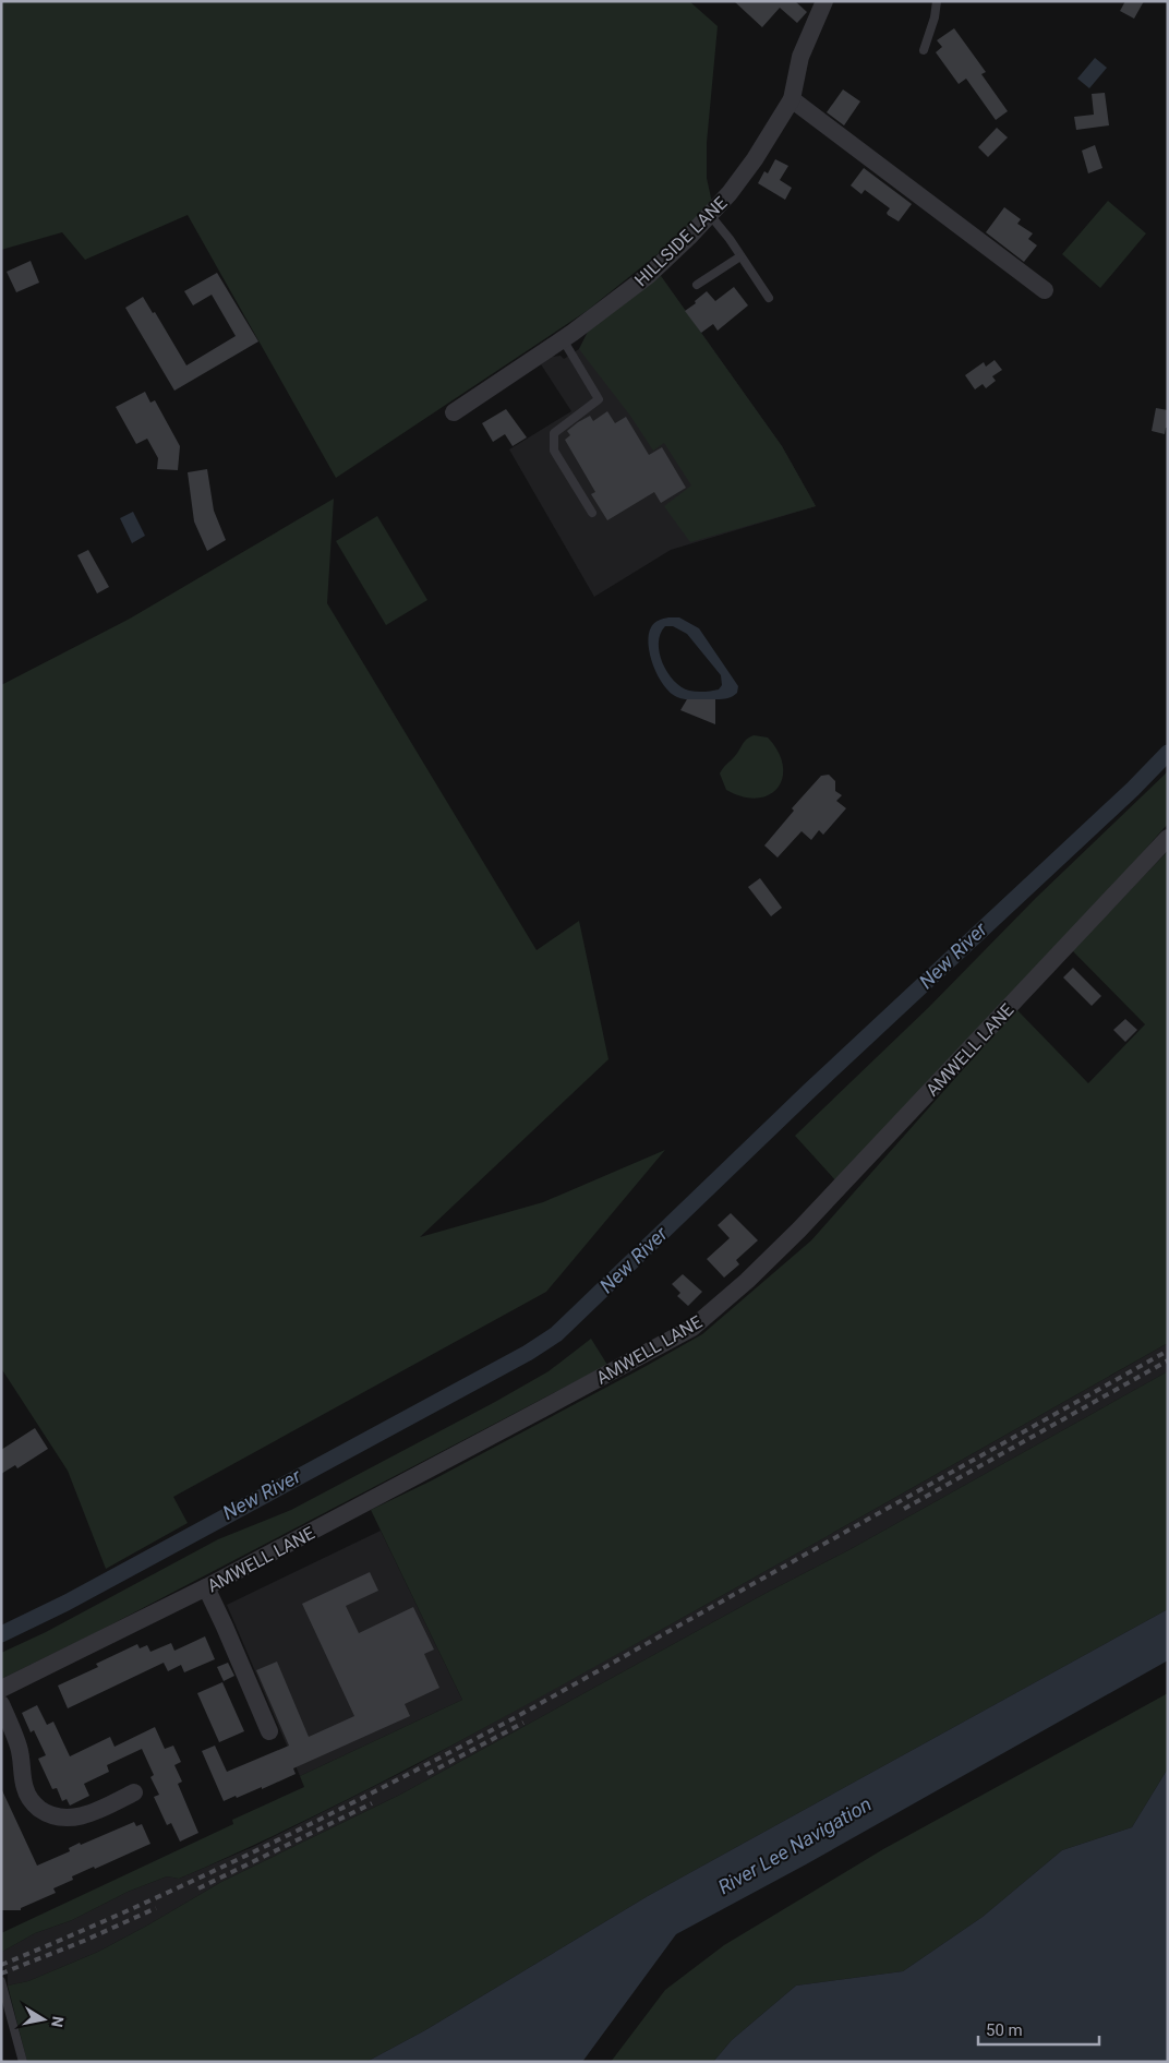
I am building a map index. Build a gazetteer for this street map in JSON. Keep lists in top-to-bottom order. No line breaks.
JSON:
{"streets":{"street":["HILLSIDE LANE","AMWELL LANE"]},"water":["New River","River Lee Navigation"],"scale_bar":"50 m","north":"right"}
